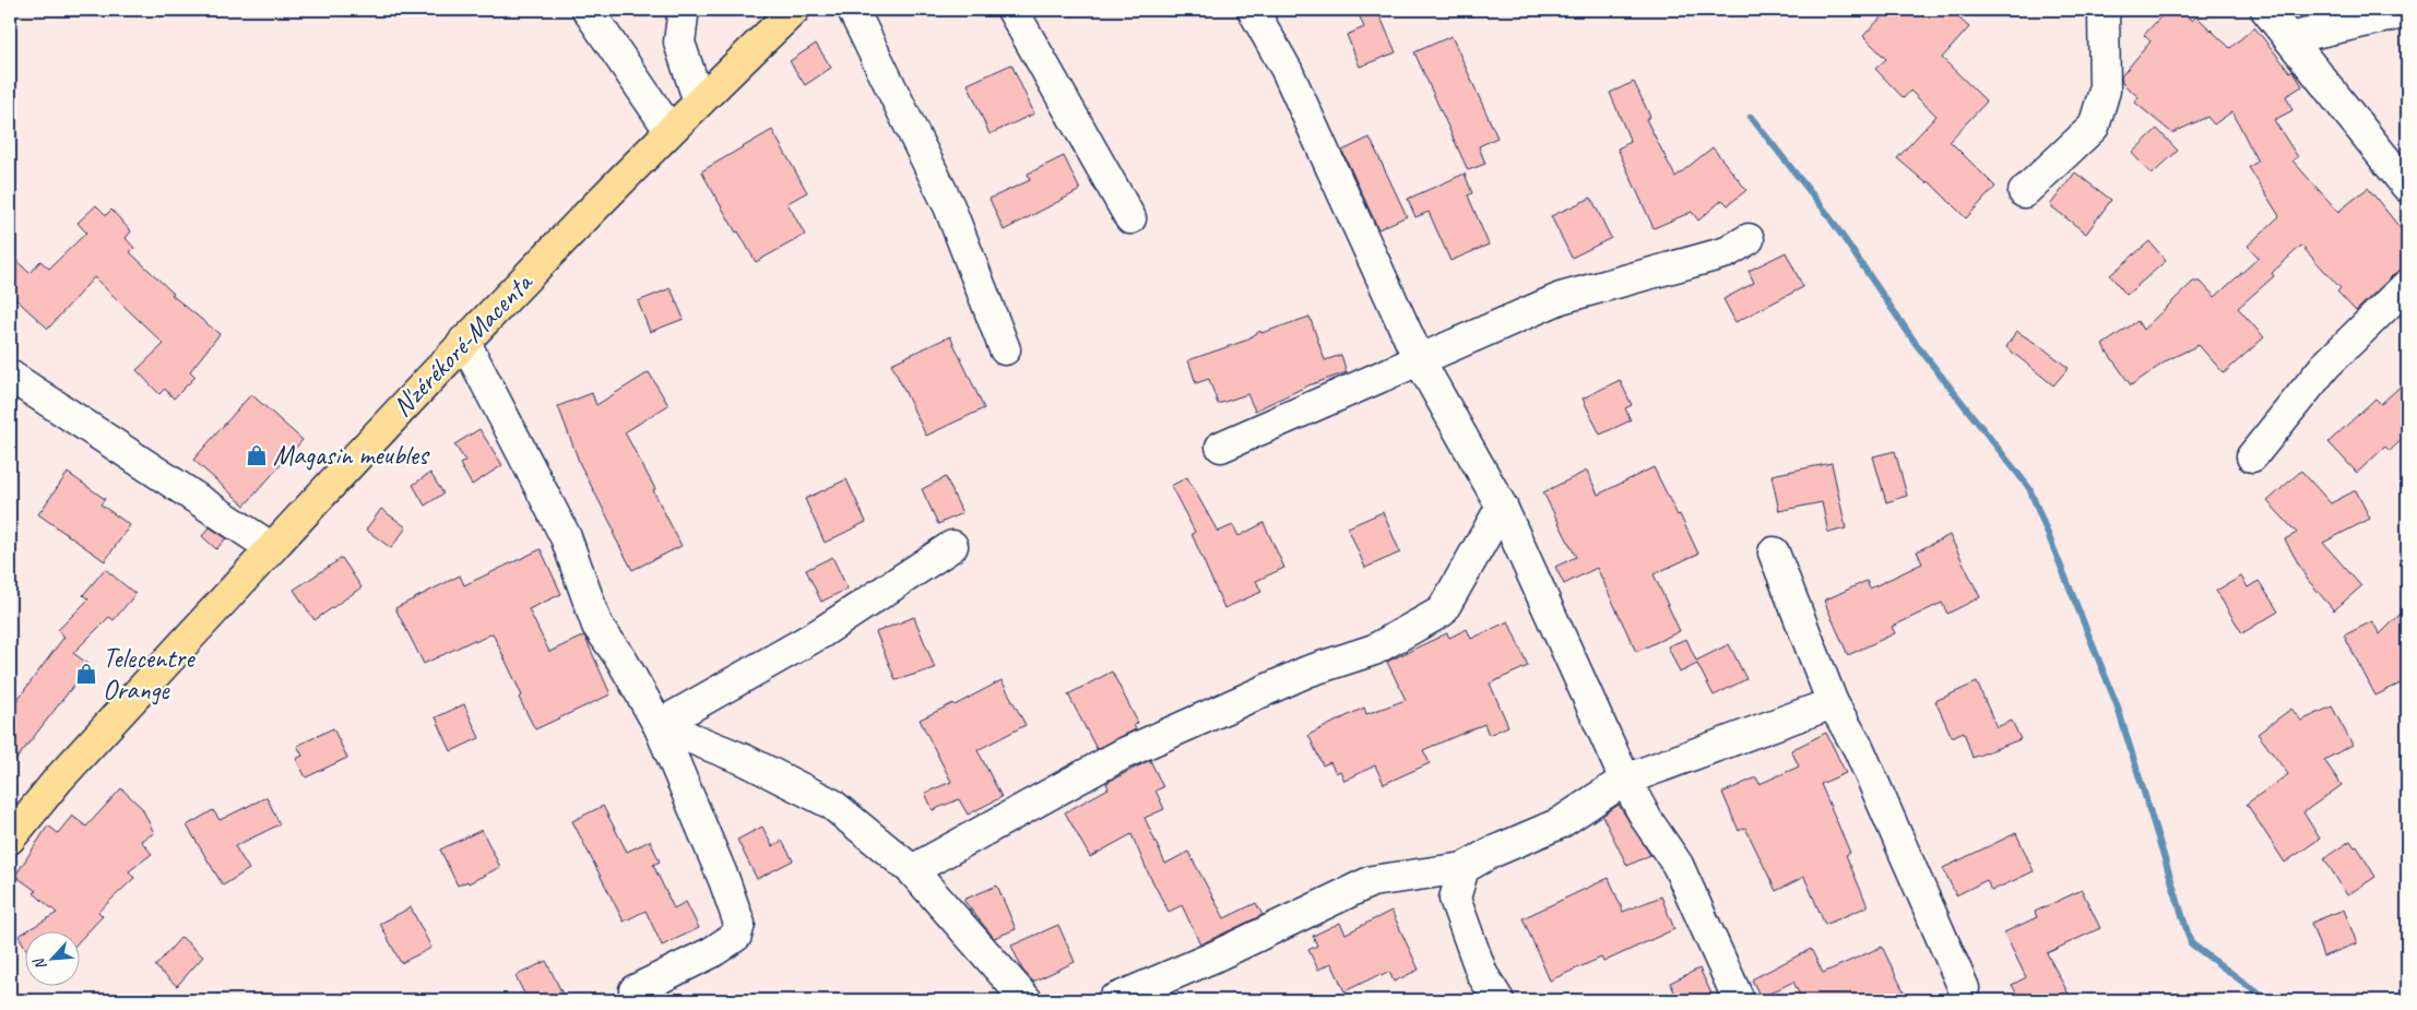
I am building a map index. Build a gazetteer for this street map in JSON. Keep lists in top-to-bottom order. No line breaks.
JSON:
{"streets":{"highway":["N'zérékoré-Macenta"]},"places":{"shop":["Magasin meubles","Telecentre Orange"]},"north":"bottom left"}
